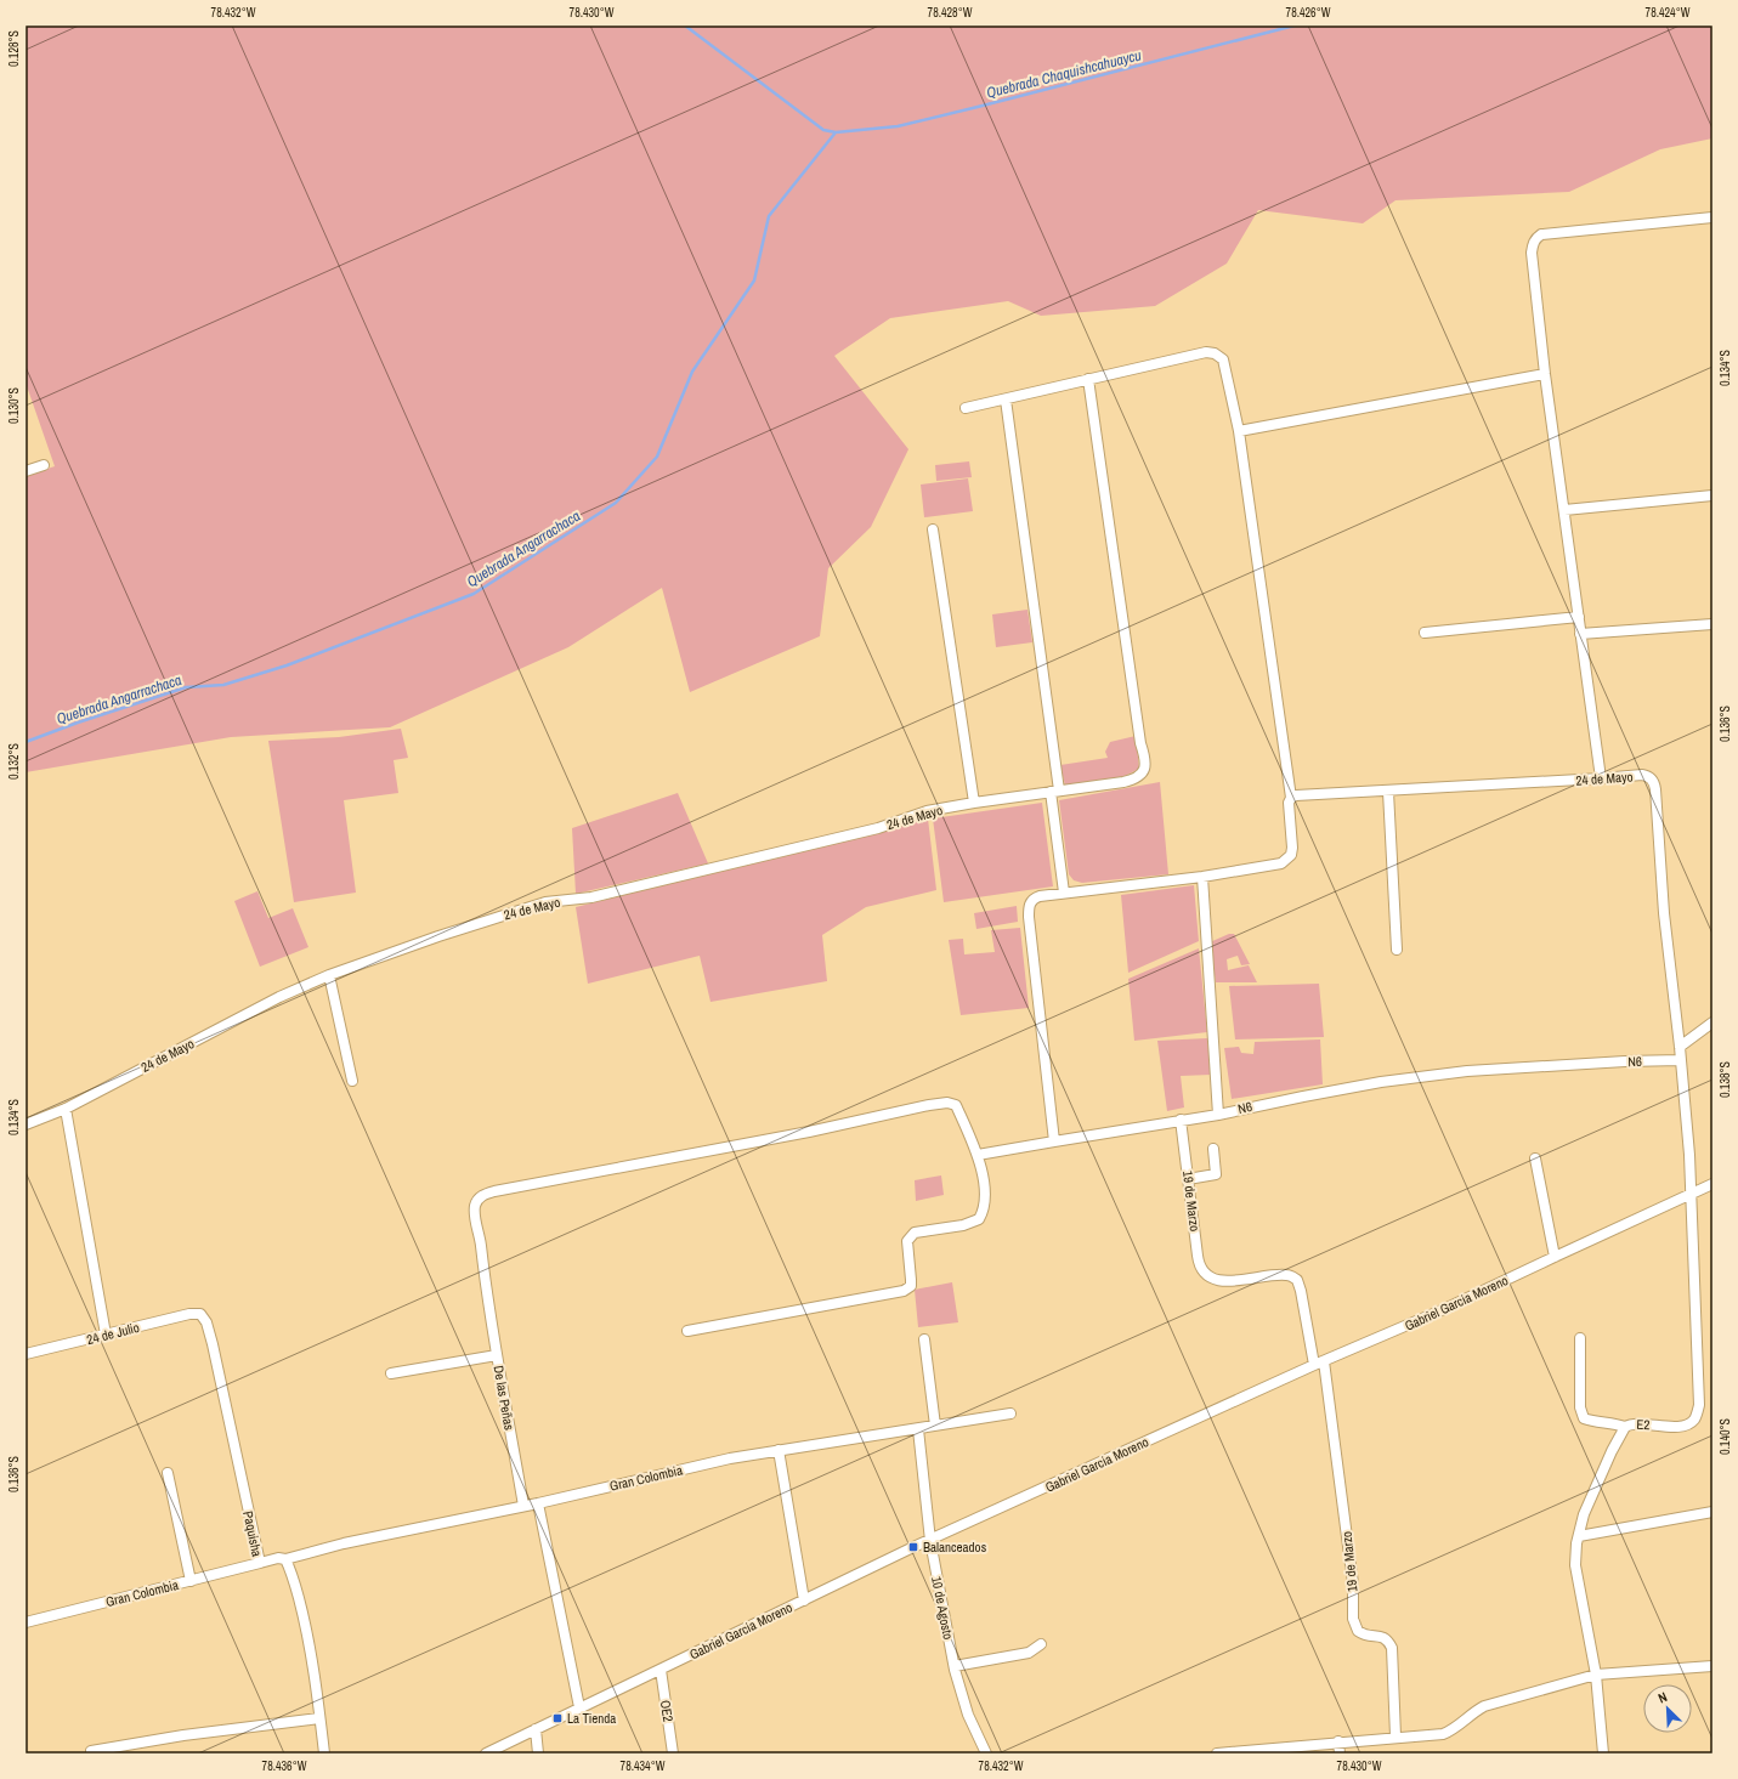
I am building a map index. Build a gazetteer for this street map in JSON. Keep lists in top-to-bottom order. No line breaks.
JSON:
{"streets":{"street":["24 de Mayo","N6","19 de Marzo","Gabriel Garcia Moreno","24 de Julio","De las Peñas","E2","Gran Colombia","Paquisha","10 de Agosto","OE2"]},"crossings":[["24 de Mayo","N6"],["24 de Mayo","Gabriel Garcia Moreno"],["24 de Mayo","E2"],["N6","19 de Marzo"],["N6","De las Peñas"],["19 de Marzo","Gabriel Garcia Moreno"],["Gabriel Garcia Moreno","E2"],["Gabriel Garcia Moreno","10 de Agosto"],["Gabriel Garcia Moreno","OE2"],["24 de Julio","Paquisha"],["De las Peñas","Gran Colombia"],["Gran Colombia","Paquisha"],["Gran Colombia","10 de Agosto"]],"water":["Quebrada Chaquishcahuaycu","Quebrada Angarrachaca"],"places":{"transit":["Balanceados","La Tienda"]},"north":"top left","coordinates":["78.432°W","78.430°W","78.428°W","78.426°W","78.424°W","0.128°S","0.134°S","0.130°S","0.136°S","0.132°S","0.138°S","0.140°S","78.436°W","78.434°W"]}
